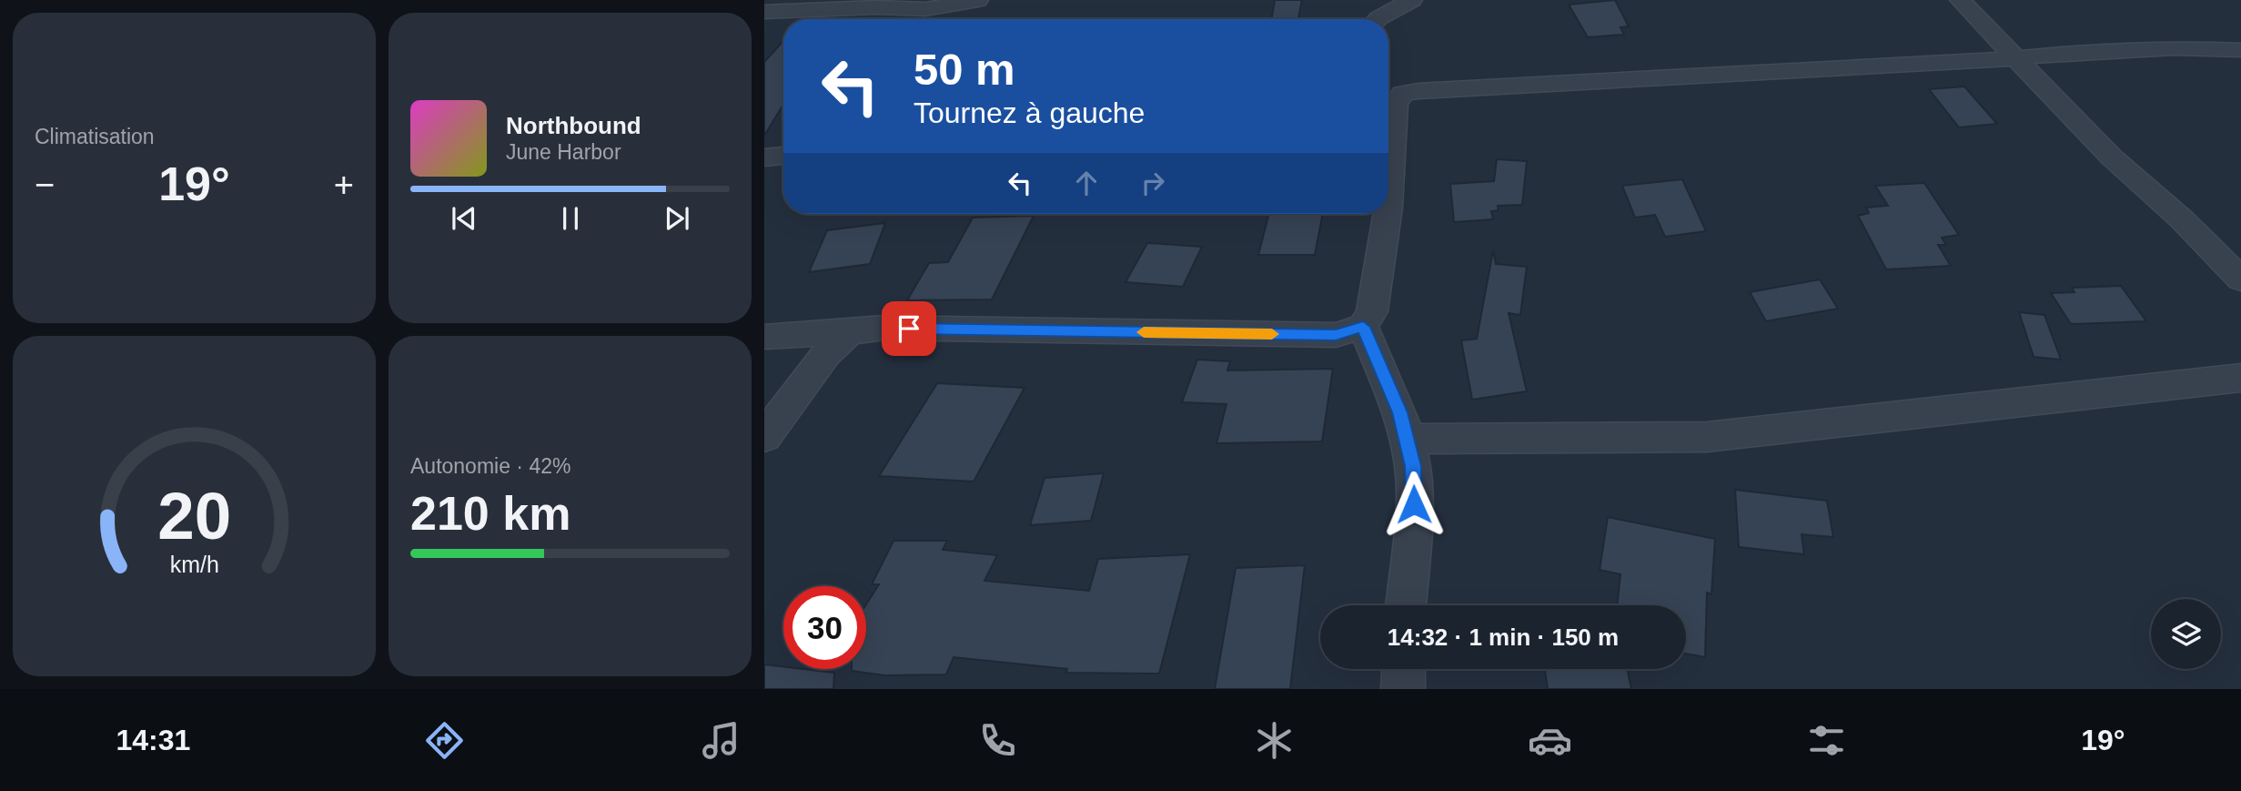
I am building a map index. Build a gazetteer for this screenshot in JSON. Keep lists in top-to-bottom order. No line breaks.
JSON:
{"page":{"tile":["Climatisation",["Autonomie · 42%","210 km"]],"turn":["50 m","Tournez à gauche"],"song":["Northbound","June Harbor"],"heat":["−","19°","+"],"limit":"30","trip":"14:32 · 1 min · 150 m","tabs":["14:31","19°"],"gauge":["20","km/h"]}}
